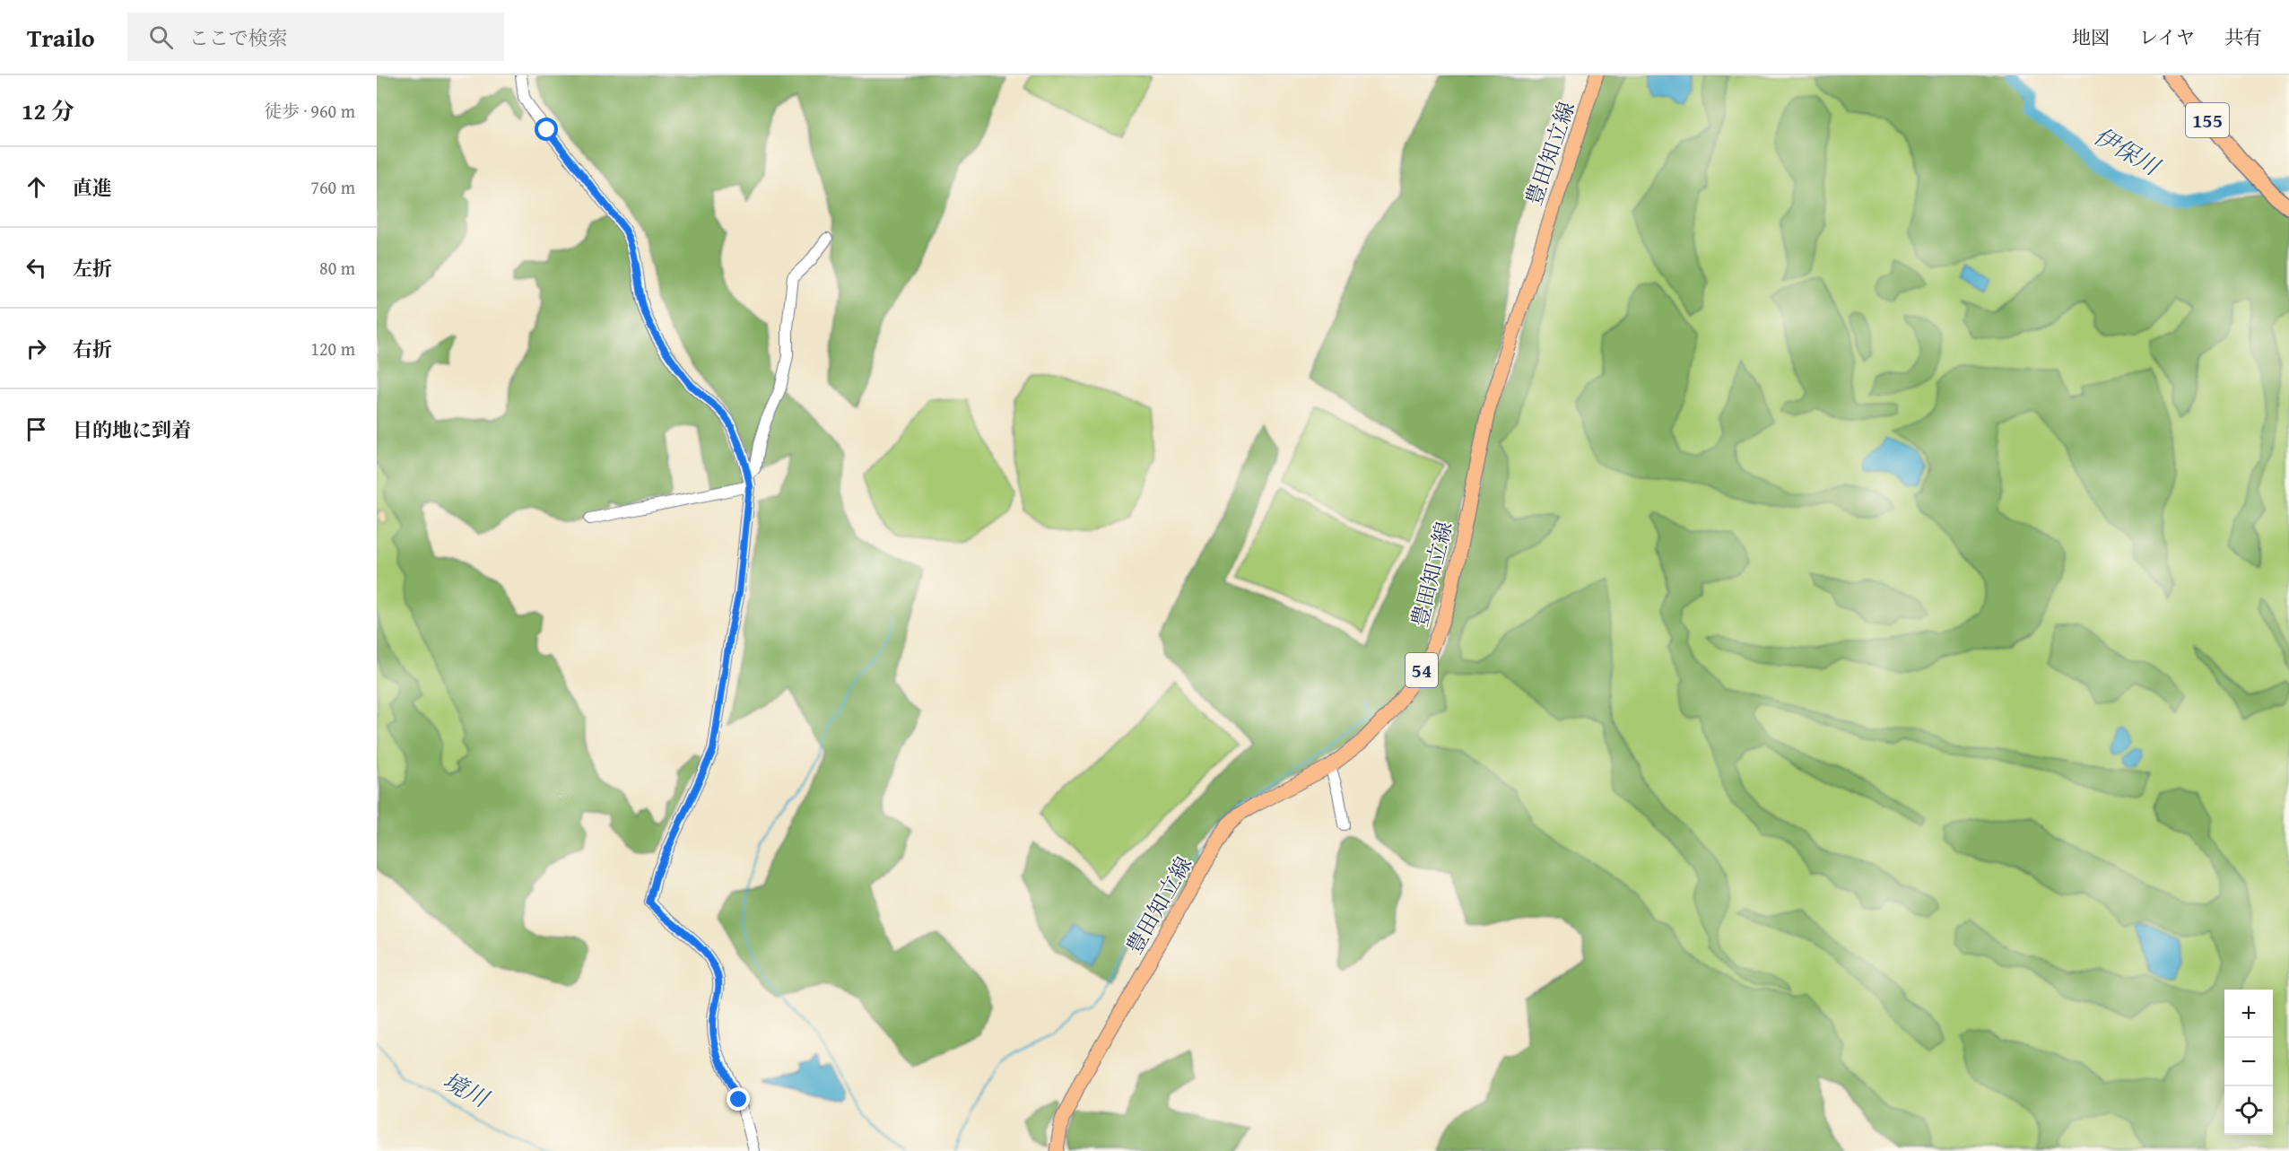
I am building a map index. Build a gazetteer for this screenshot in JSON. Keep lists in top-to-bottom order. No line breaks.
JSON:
{"streets":{"highway":["155"],"main road":["豊田知立線","54"]},"water":["伊保川","境川"],"page":{"header":"Trailo","search":"ここで検索","nav":["地図","レイヤ","共有"],"heading":["12 分","徒歩 · 960 m"],"list":[["直進","760 m"],["左折","80 m"],["右折","120 m"],"目的地に到着"],"map_buttons":["+","−"]}}
